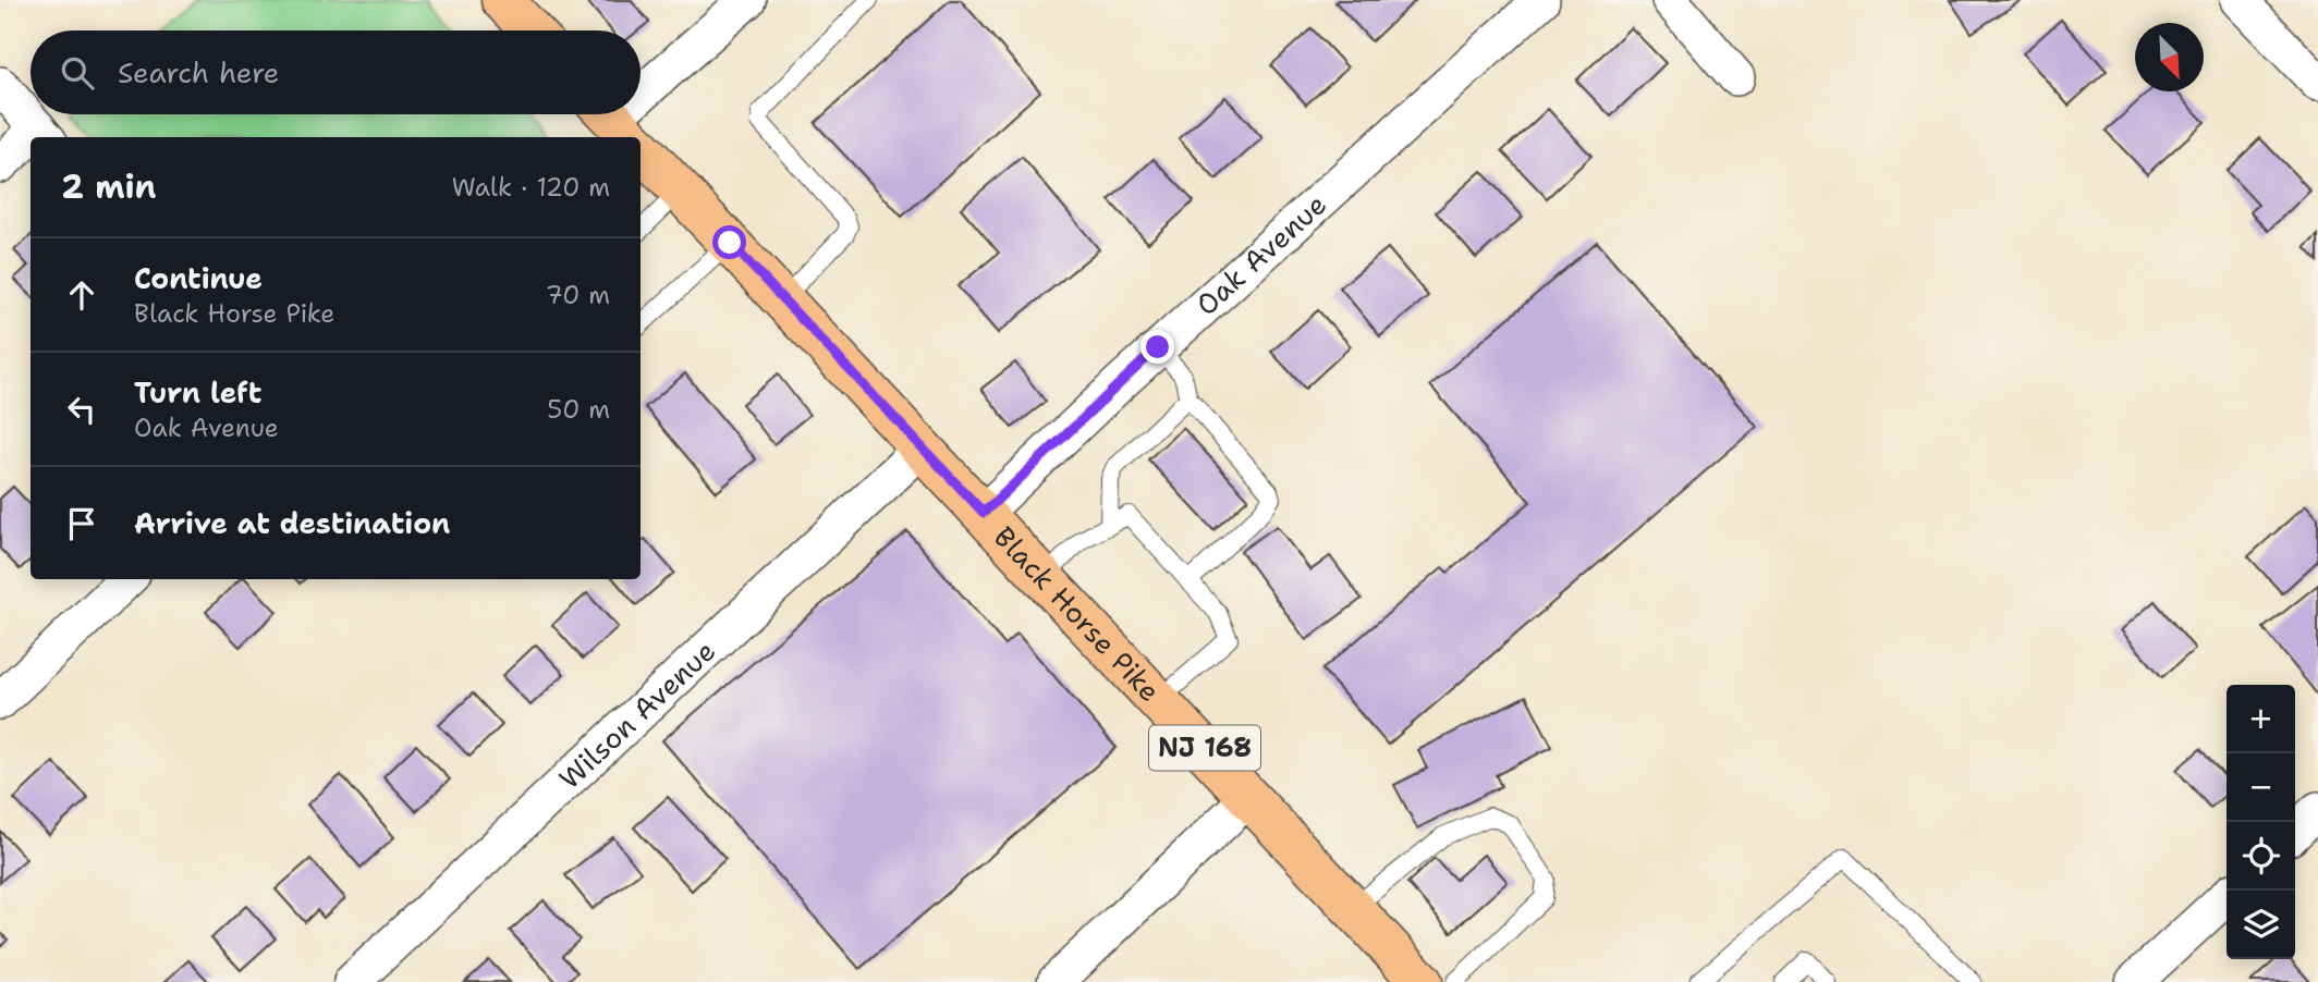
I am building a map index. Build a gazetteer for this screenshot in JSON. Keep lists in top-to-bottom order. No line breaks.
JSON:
{"streets":{"main road":["Black Horse Pike","NJ 168"],"street":["Oak Avenue","Wilson Avenue"]},"crossings":[["Oak Avenue","Black Horse Pike"],["Black Horse Pike","Wilson Avenue"]],"north":"bottom right","page":{"search":"Search here","heading":["2 min","Walk · 120 m"],"list":[["Continue","Black Horse Pike","70 m"],["Turn left","Oak Avenue","50 m"],"Arrive at destination"],"map_buttons":["+","−"]}}
